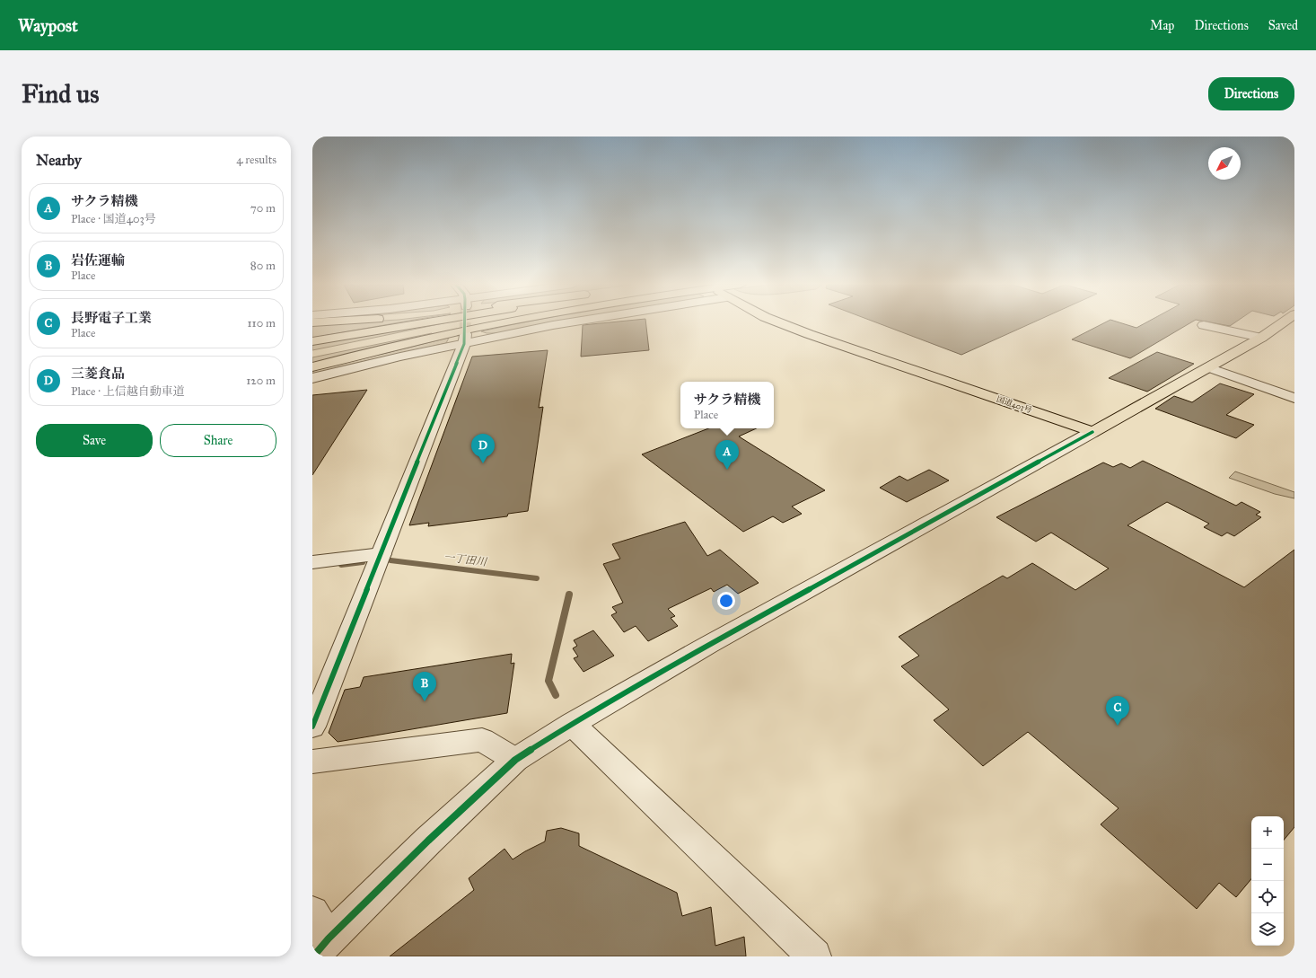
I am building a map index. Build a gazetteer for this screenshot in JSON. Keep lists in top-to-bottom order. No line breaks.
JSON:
{"streets":{"highway":["国道403号"]},"water":["一丁田川"],"north":"bottom left","page":{"header":"Waypost","nav":["Map","Directions","Saved"],"buttons":["Directions",["Save","Share"]],"title":"Find us","heading":["Nearby","4 results"],"list":[{"mark":"A","name":"サクラ精機","note":"Place · 国道403号","value":"70 m"},{"mark":"B","name":"岩佐運輸","note":"Place","value":"80 m"},{"mark":"C","name":"長野電子工業","note":"Place","value":"110 m"},{"mark":"D","name":"三菱食品","note":"Place · 上信越自動車道","value":"120 m"}],"popup":["サクラ精機","Place"],"pins":["D","A","B","C"],"map_buttons":["+","−"]}}
